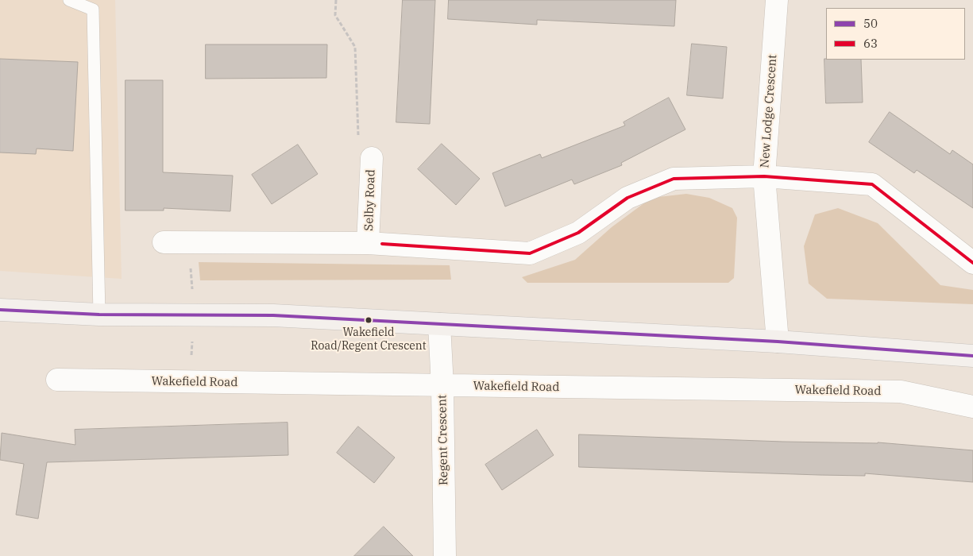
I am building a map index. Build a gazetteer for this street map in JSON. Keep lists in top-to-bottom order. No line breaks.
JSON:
{"streets":{"street":["New Lodge Crescent","Selby Road","Wakefield Road","Regent Crescent"]},"crossings":[["Wakefield Road","Regent Crescent"]],"places":["Wakefield Road/Regent Crescent"],"lines":["transit line 63","transit line 50"],"legend":["50","63"]}
